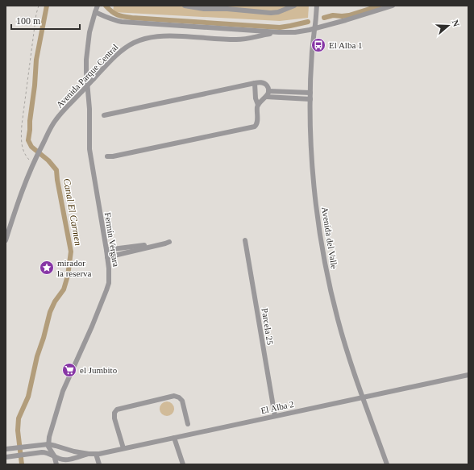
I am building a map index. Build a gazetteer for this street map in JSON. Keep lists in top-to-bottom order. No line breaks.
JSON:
{"streets":{"street":["Avenida Parque Central","Avenida del Valle","Fermín Vergara","Parcela 25","El Alba 2"]},"crossings":[["Avenida del Valle","El Alba 2"],["Fermín Vergara","El Alba 2"],["Parcela 25","El Alba 2"]],"water":["Canal El Carmen"],"places":{"bus stop":["El Alba 1"],"place":["mirador la reserva"],"supermarket":["el Jumbito"]},"scale_bar":"100 m","north":"right"}
